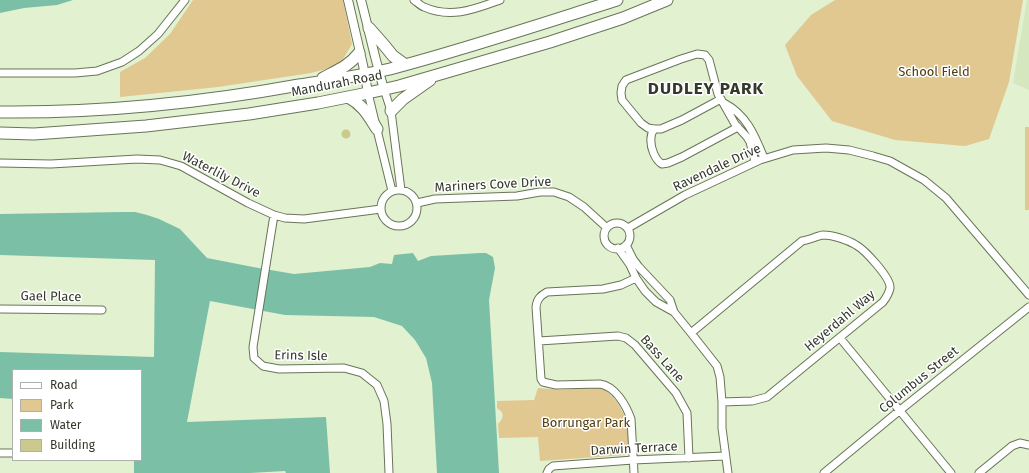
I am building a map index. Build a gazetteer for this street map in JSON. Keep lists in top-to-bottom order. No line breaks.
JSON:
{"streets":{"highway":["Mandurah Road"],"street":["Ravendale Drive","Waterlily Drive","Mariners Cove Drive","Gael Place","Heyerdahl Way","Erins Isle","Bass Lane","Columbus Street","Darwin Terrace"]},"crossings":[["Ravendale Drive","Mariners Cove Drive"],["Waterlily Drive","Mariners Cove Drive"],["Waterlily Drive","Erins Isle"],["Bass Lane","Darwin Terrace"]],"districts":["DUDLEY PARK"],"parks":["School Field","Borrungar Park"],"legend":["Road","Park","Water","Building"]}
